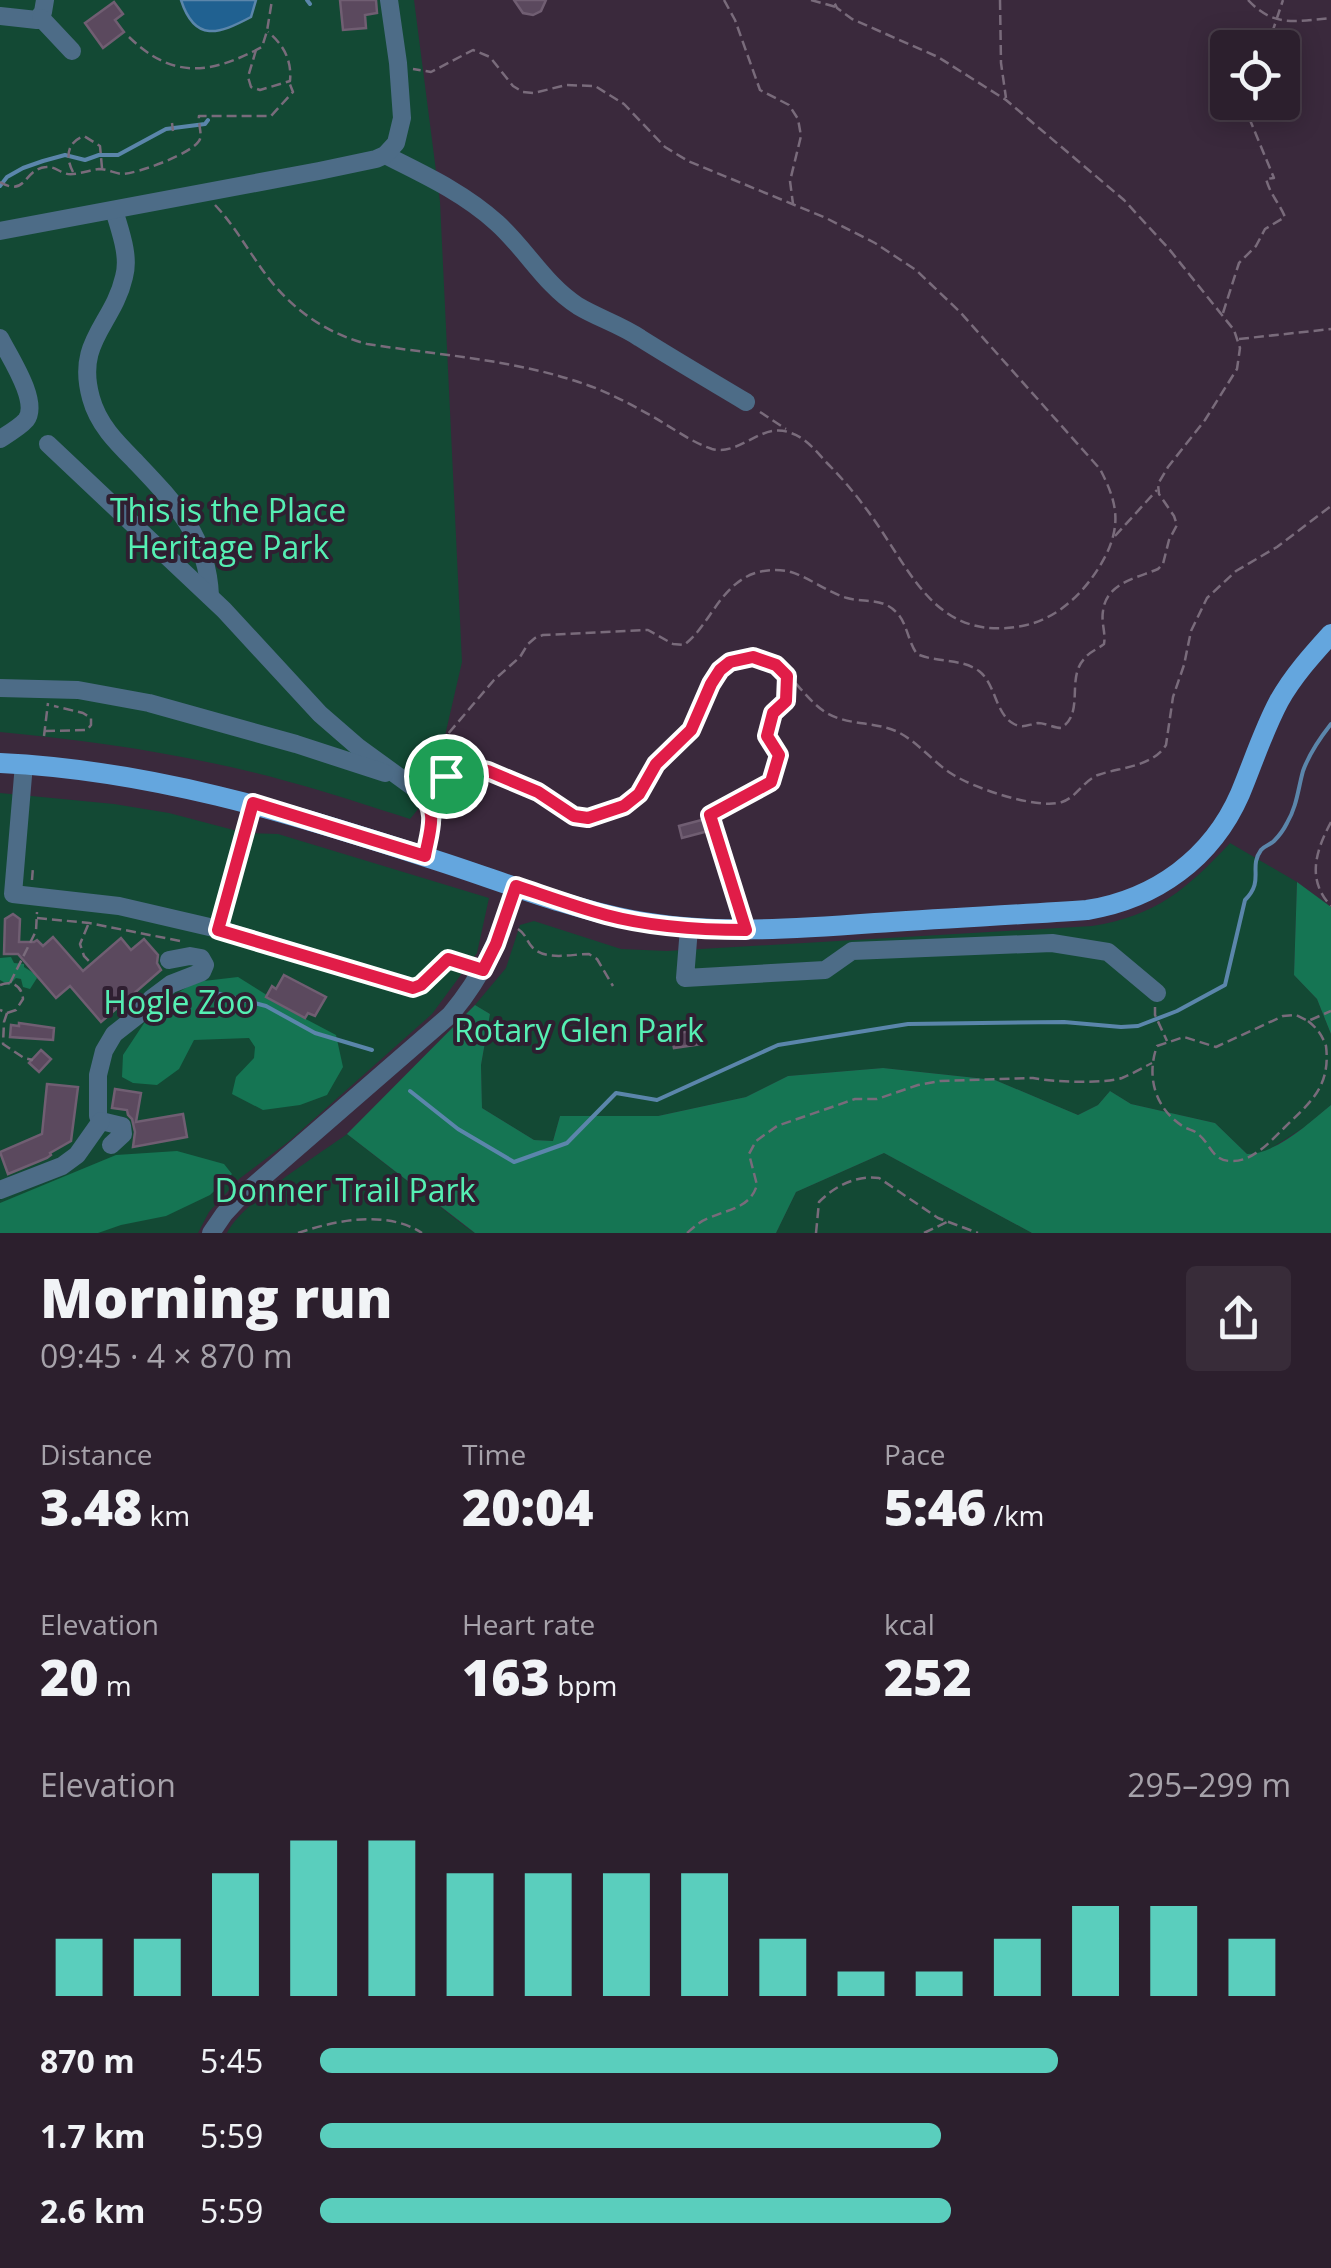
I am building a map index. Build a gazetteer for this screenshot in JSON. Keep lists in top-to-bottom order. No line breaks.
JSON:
{"parks":["This is the Place Heritage Park","Hogle Zoo","Rotary Glen Park","Donner Trail Park"],"page":{"heading":["Morning run","09:45 · 4 × 870 m"],"stats":[["Distance","3.48 km"],["Time","20:04"],["Pace","5:46 /km"],["Elevation","20 m"],["Heart rate","163 bpm"],["kcal","252"]],"chart":["Elevation","295–299 m"],"list":[{"name":"870 m","note":"5:45"},{"name":"1.7 km","note":"5:59"},{"name":"2.6 km","note":"5:59"}]}}
